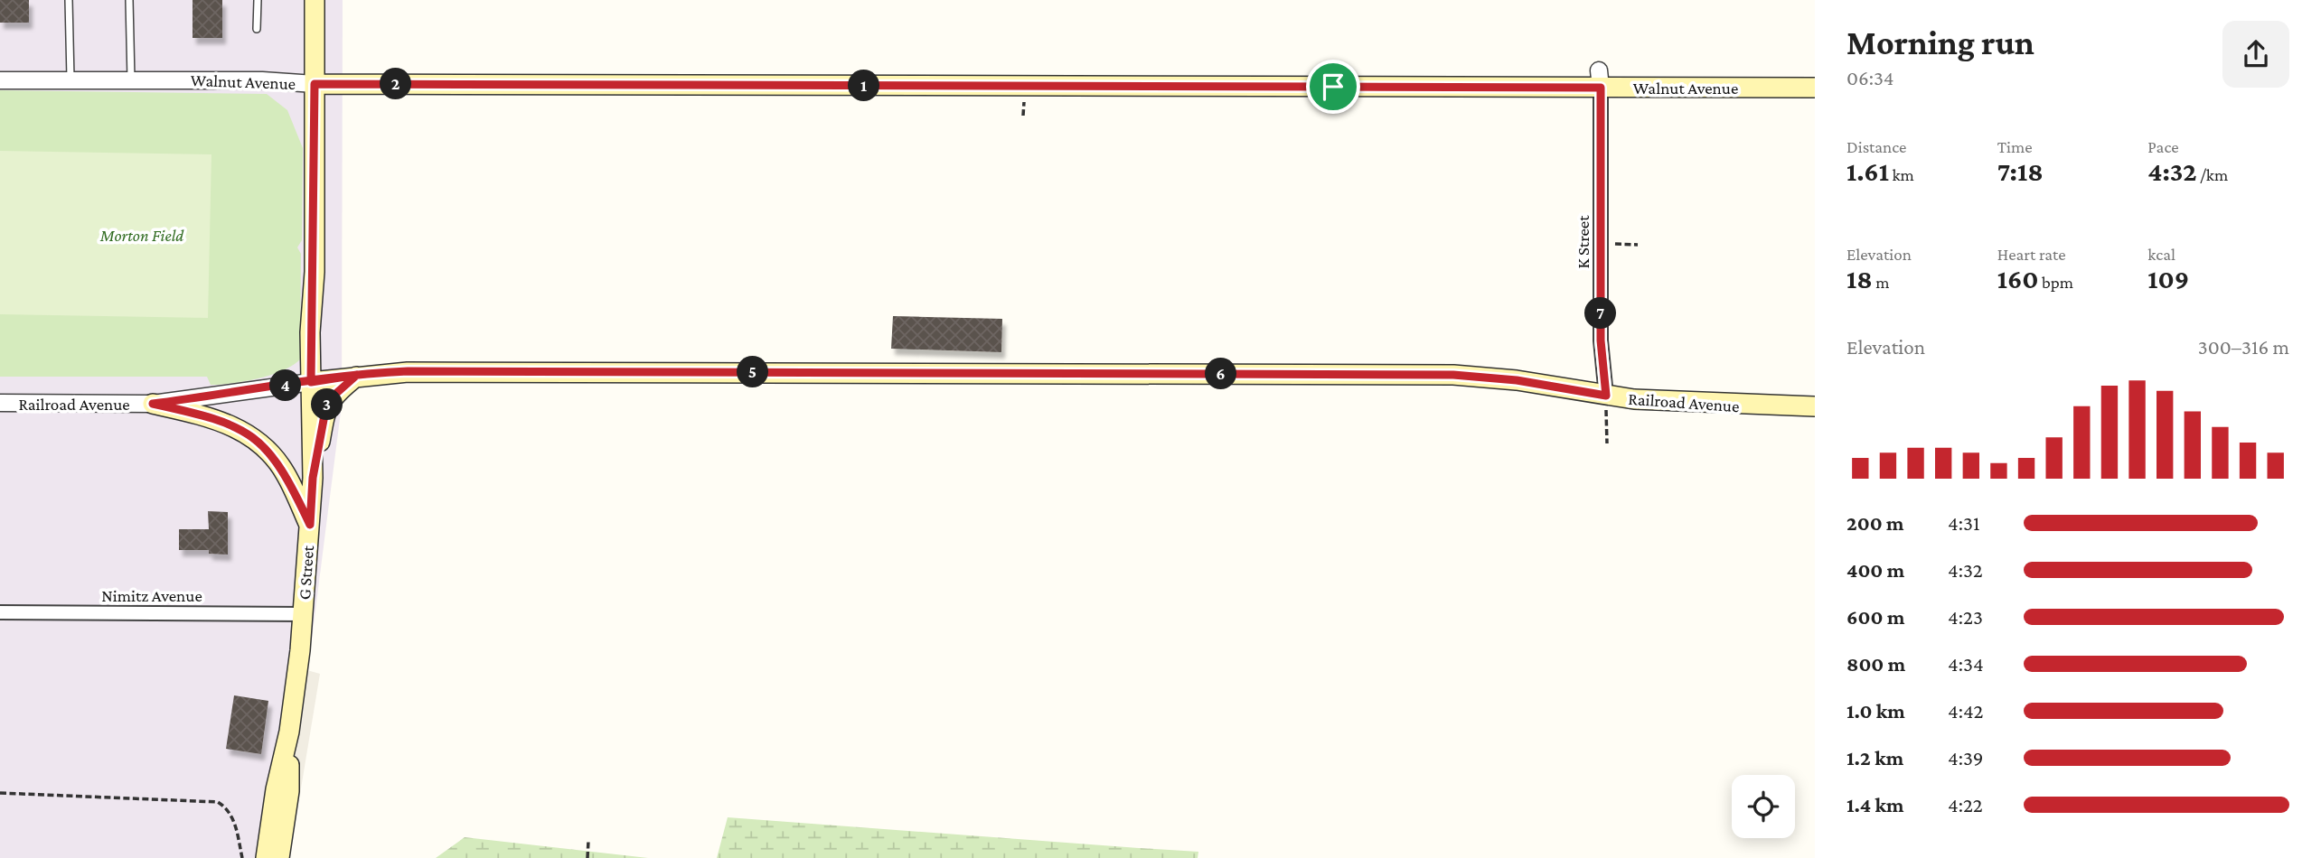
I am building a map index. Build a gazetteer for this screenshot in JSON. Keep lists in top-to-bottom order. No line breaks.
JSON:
{"streets":{"main road":["Walnut Avenue","Railroad Avenue","G Street"],"street":["K Street","Nimitz Avenue"]},"crossings":[["Walnut Avenue","K Street"],["Walnut Avenue","G Street"],["K Street","Railroad Avenue"],["Railroad Avenue","G Street"],["G Street","Nimitz Avenue"]],"parks":["Morton Field"],"page":{"heading":["Morning run","06:34"],"pins":["2","1","7","5","6","4","3"],"stats":[["Distance","1.61 km"],["Time","7:18"],["Pace","4:32 /km"],["Elevation","18 m"],["Heart rate","160 bpm"],["kcal","109"]],"chart":["Elevation","300–316 m"],"list":[{"name":"200 m","note":"4:31"},{"name":"400 m","note":"4:32"},{"name":"600 m","note":"4:23"},{"name":"800 m","note":"4:34"},{"name":"1.0 km","note":"4:42"},{"name":"1.2 km","note":"4:39"},{"name":"1.4 km","note":"4:22"}]}}
